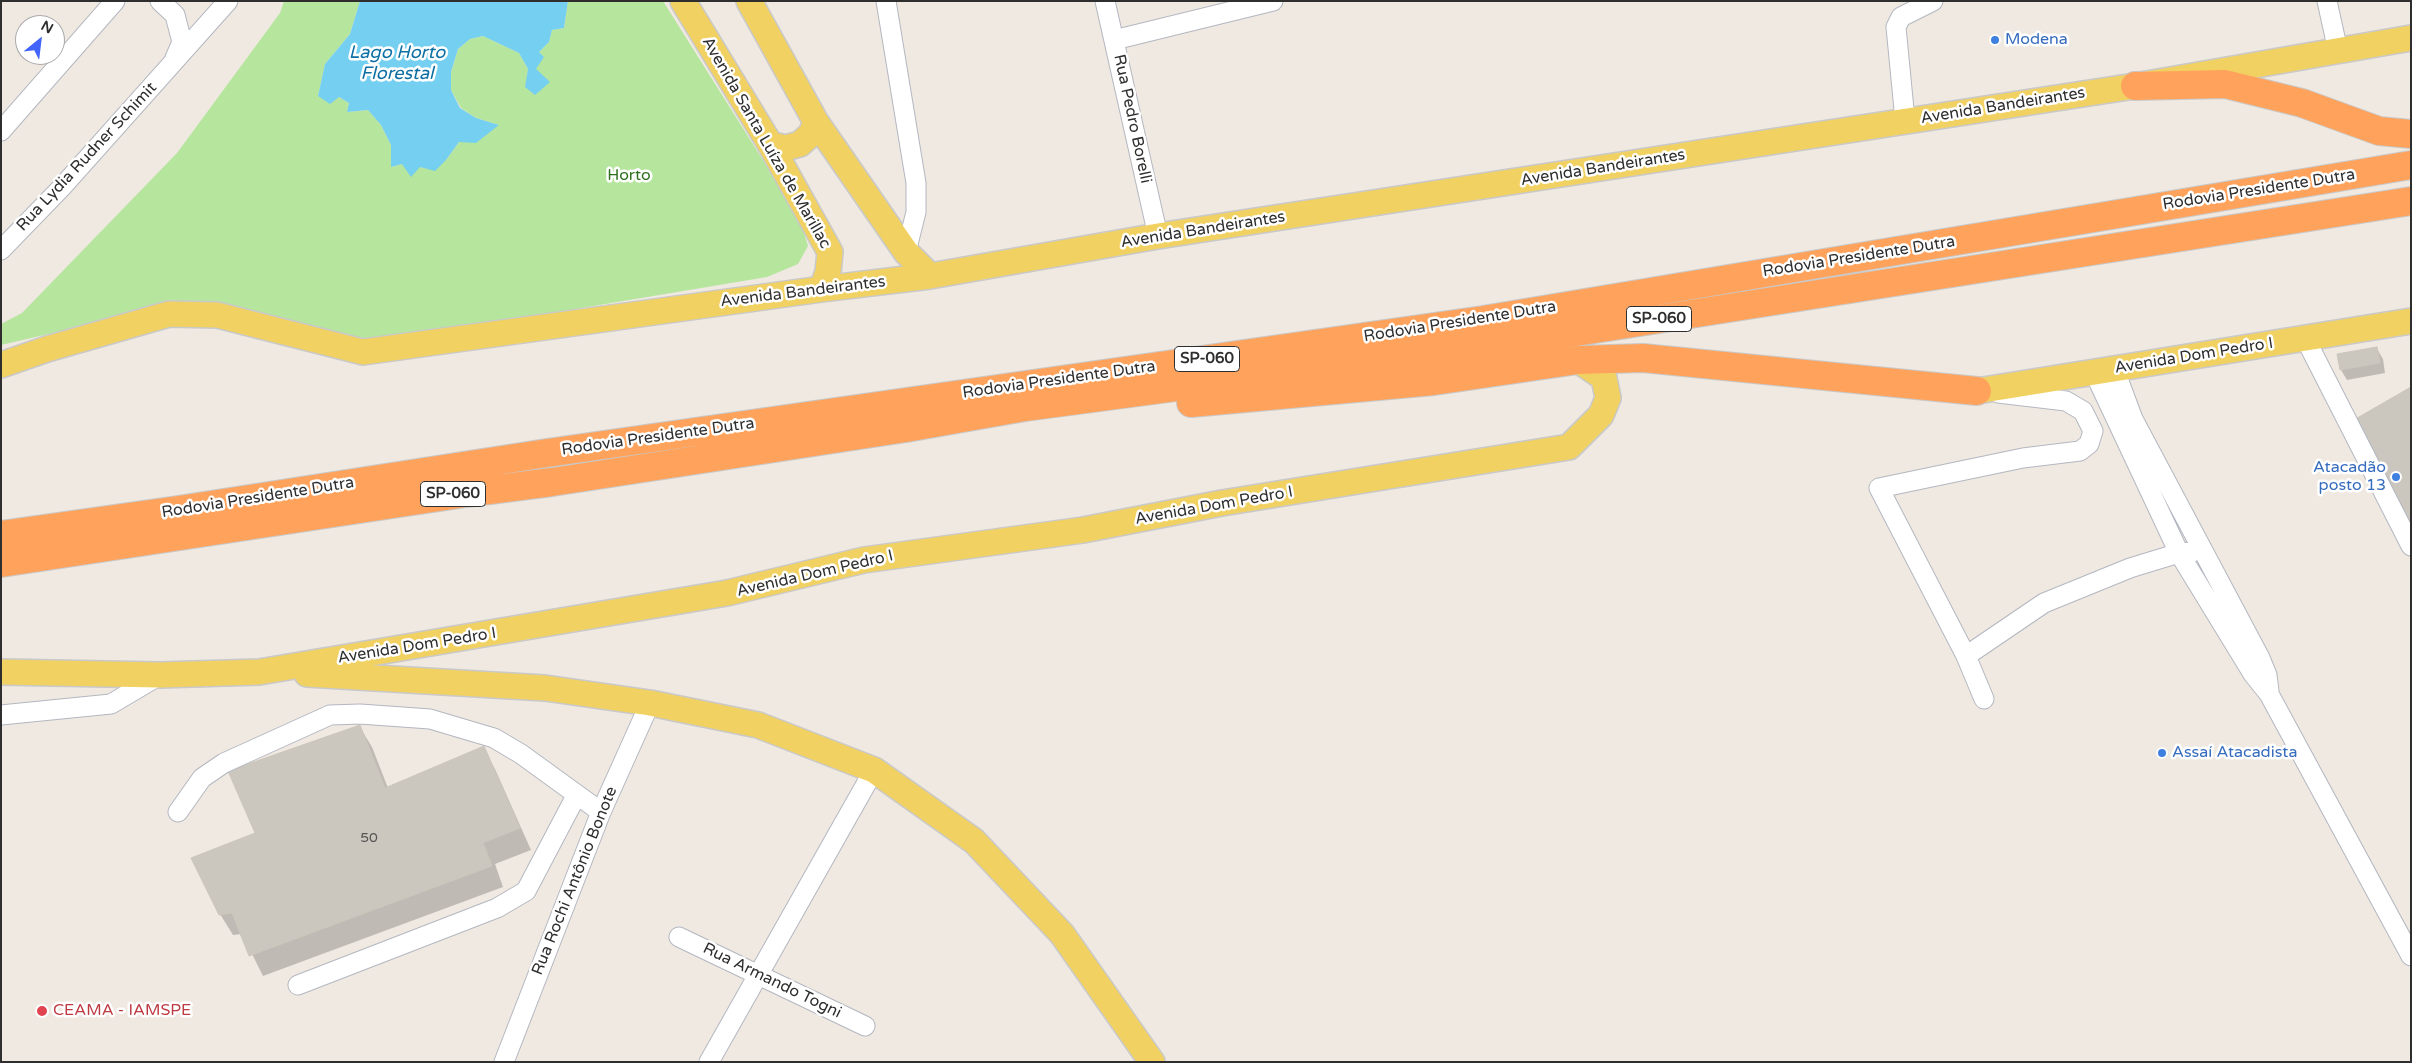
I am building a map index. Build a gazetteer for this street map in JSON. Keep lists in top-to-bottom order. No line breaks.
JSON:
{"streets":{"highway":["Rodovia Presidente Dutra","SP-060"],"main road":["Avenida Bandeirantes","Avenida Santa Luíza de Marillac","Avenida Dom Pedro I"],"street":["Rua Pedro Borelli","Rua Lydia Rudner Schimit","Rua Rochi Antônio Bonote","Rua Armando Togni"]},"crossings":[["Avenida Bandeirantes","Rua Pedro Borelli"],["Avenida Bandeirantes","Avenida Santa Luíza de Marillac"]],"water":["Lago Horto Florestal"],"parks":["Horto"],"places":["Modena","Atacadão posto 13","Assaí Atacadista","CEAMA - IAMSPE"],"house_numbers":["50"],"north":"top right"}
